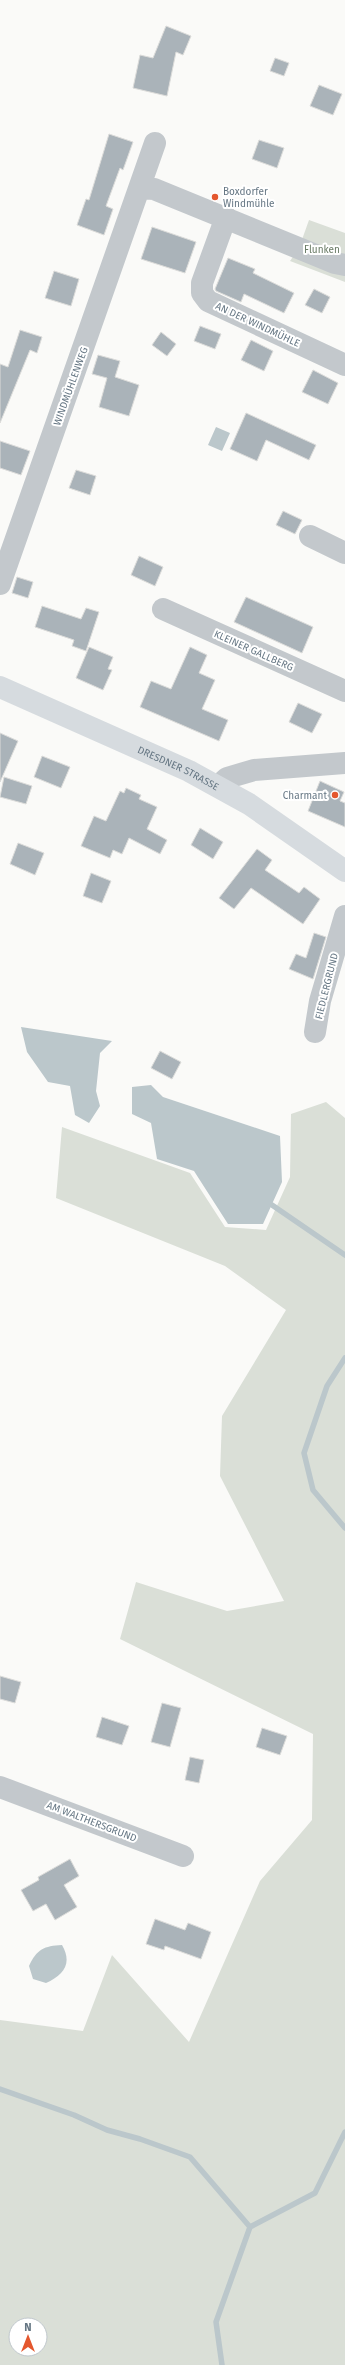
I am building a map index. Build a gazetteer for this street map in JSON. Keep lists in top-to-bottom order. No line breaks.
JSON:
{"streets":{"main road":["DRESDNER STRASSE"],"street":["AN DER WINDMÜHLE","WINDMÜHLENWEG","KLEINER GALLBERG","FIEDLERGRUND","AM WALTHERSGRUND"]},"parks":["Flunken"],"places":["Boxdorfer Windmühle","Charmant"],"north":"top"}
